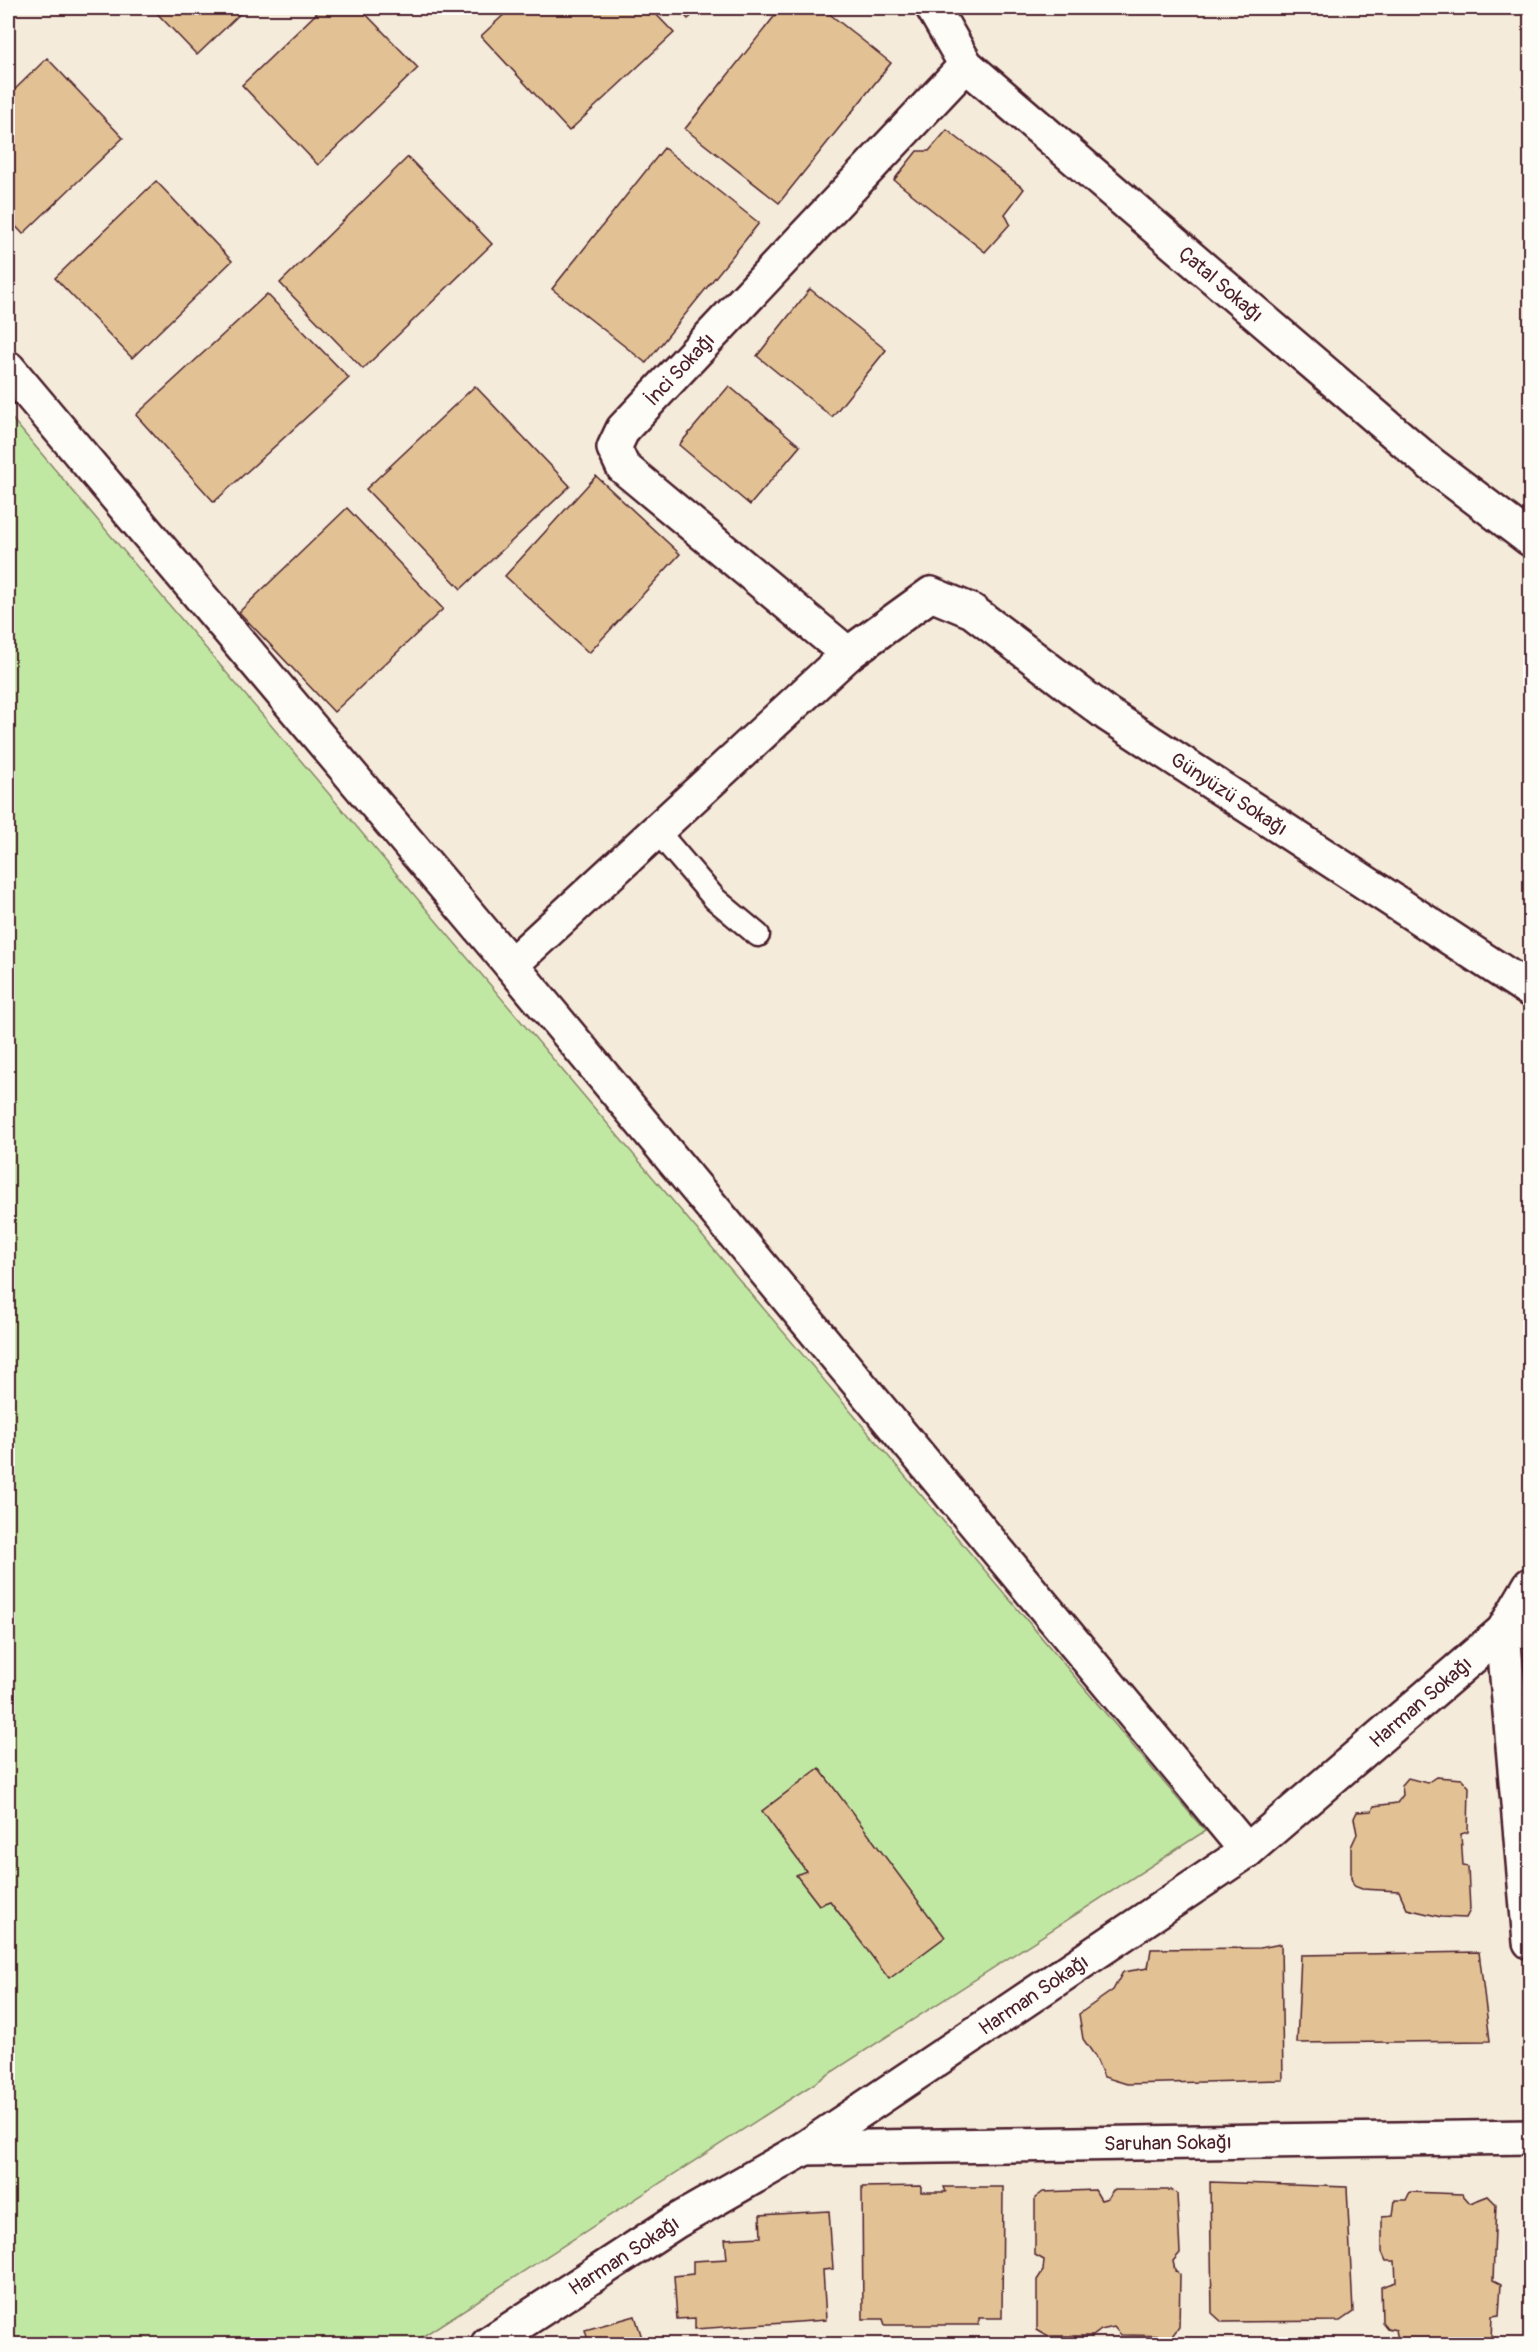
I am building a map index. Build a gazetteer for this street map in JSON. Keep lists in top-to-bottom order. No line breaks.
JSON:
{"streets":{"street":["Çatal Sokağı","İnci Sokağı","Günyüzü Sokağı","Harman Sokağı","Saruhan Sokağı"]},"crossings":[["Çatal Sokağı","İnci Sokağı"],["İnci Sokağı","Günyüzü Sokağı"],["Harman Sokağı","Saruhan Sokağı"]]}
